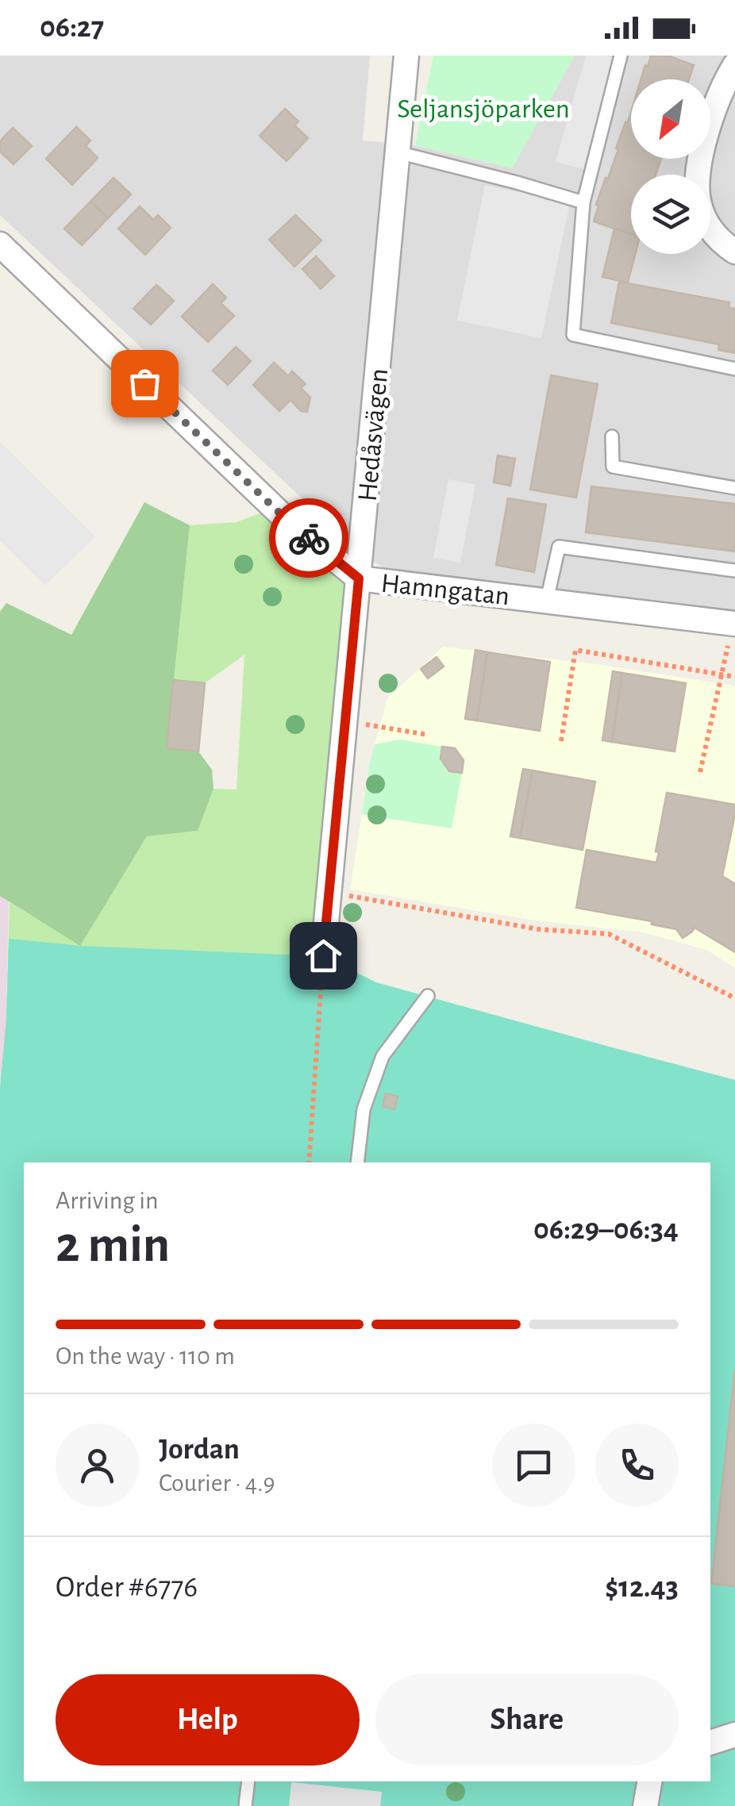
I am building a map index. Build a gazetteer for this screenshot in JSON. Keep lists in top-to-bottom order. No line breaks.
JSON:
{"streets":{"street":["Hedåsvägen","Hamngatan"]},"crossings":[["Hedåsvägen","Hamngatan"]],"parks":["Seljansjöparken"],"north":"bottom left","page":{"status":"06:27","heading":["2 min","Arriving in","06:29–06:34"],"panel":["Jordan","Courier · 4.9","Order #6776","$12.43"],"bar":"On the way · 110 m","buttons":["Help","Share"]}}
